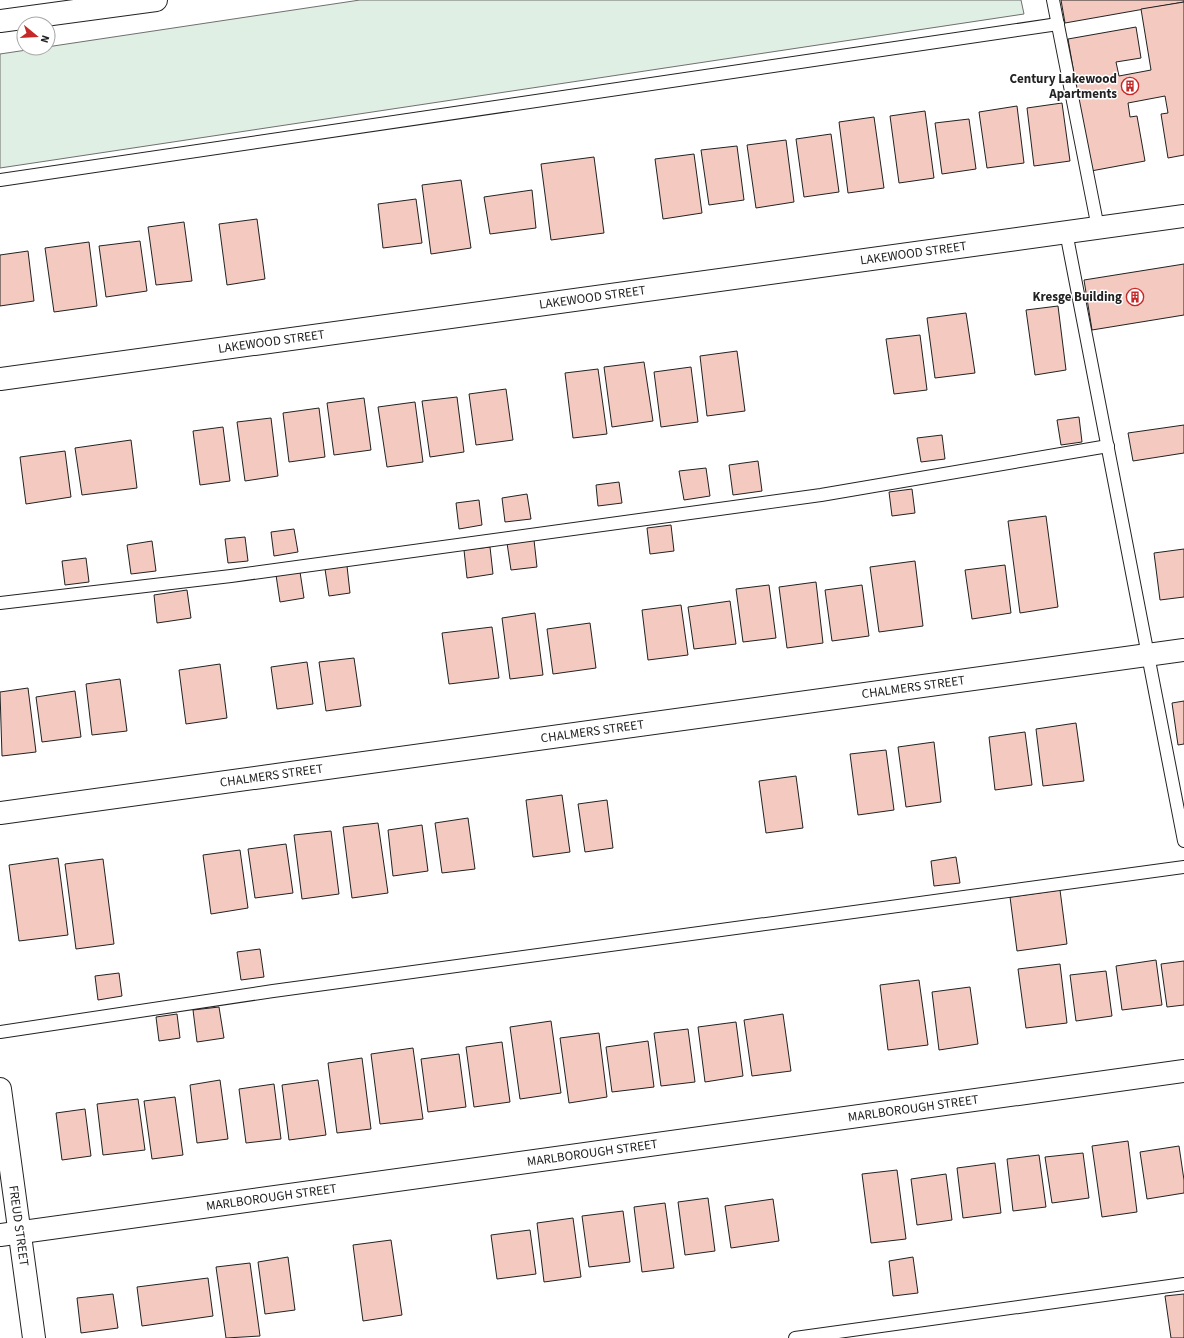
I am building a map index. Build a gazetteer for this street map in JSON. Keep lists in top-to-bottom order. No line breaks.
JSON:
{"streets":{"street":["LAKEWOOD STREET","CHALMERS STREET","MARLBOROUGH STREET","FREUD STREET"]},"crossings":[["MARLBOROUGH STREET","FREUD STREET"]],"places":{"building":["Century Lakewood Apartments","Kresge Building"]},"north":"right"}
